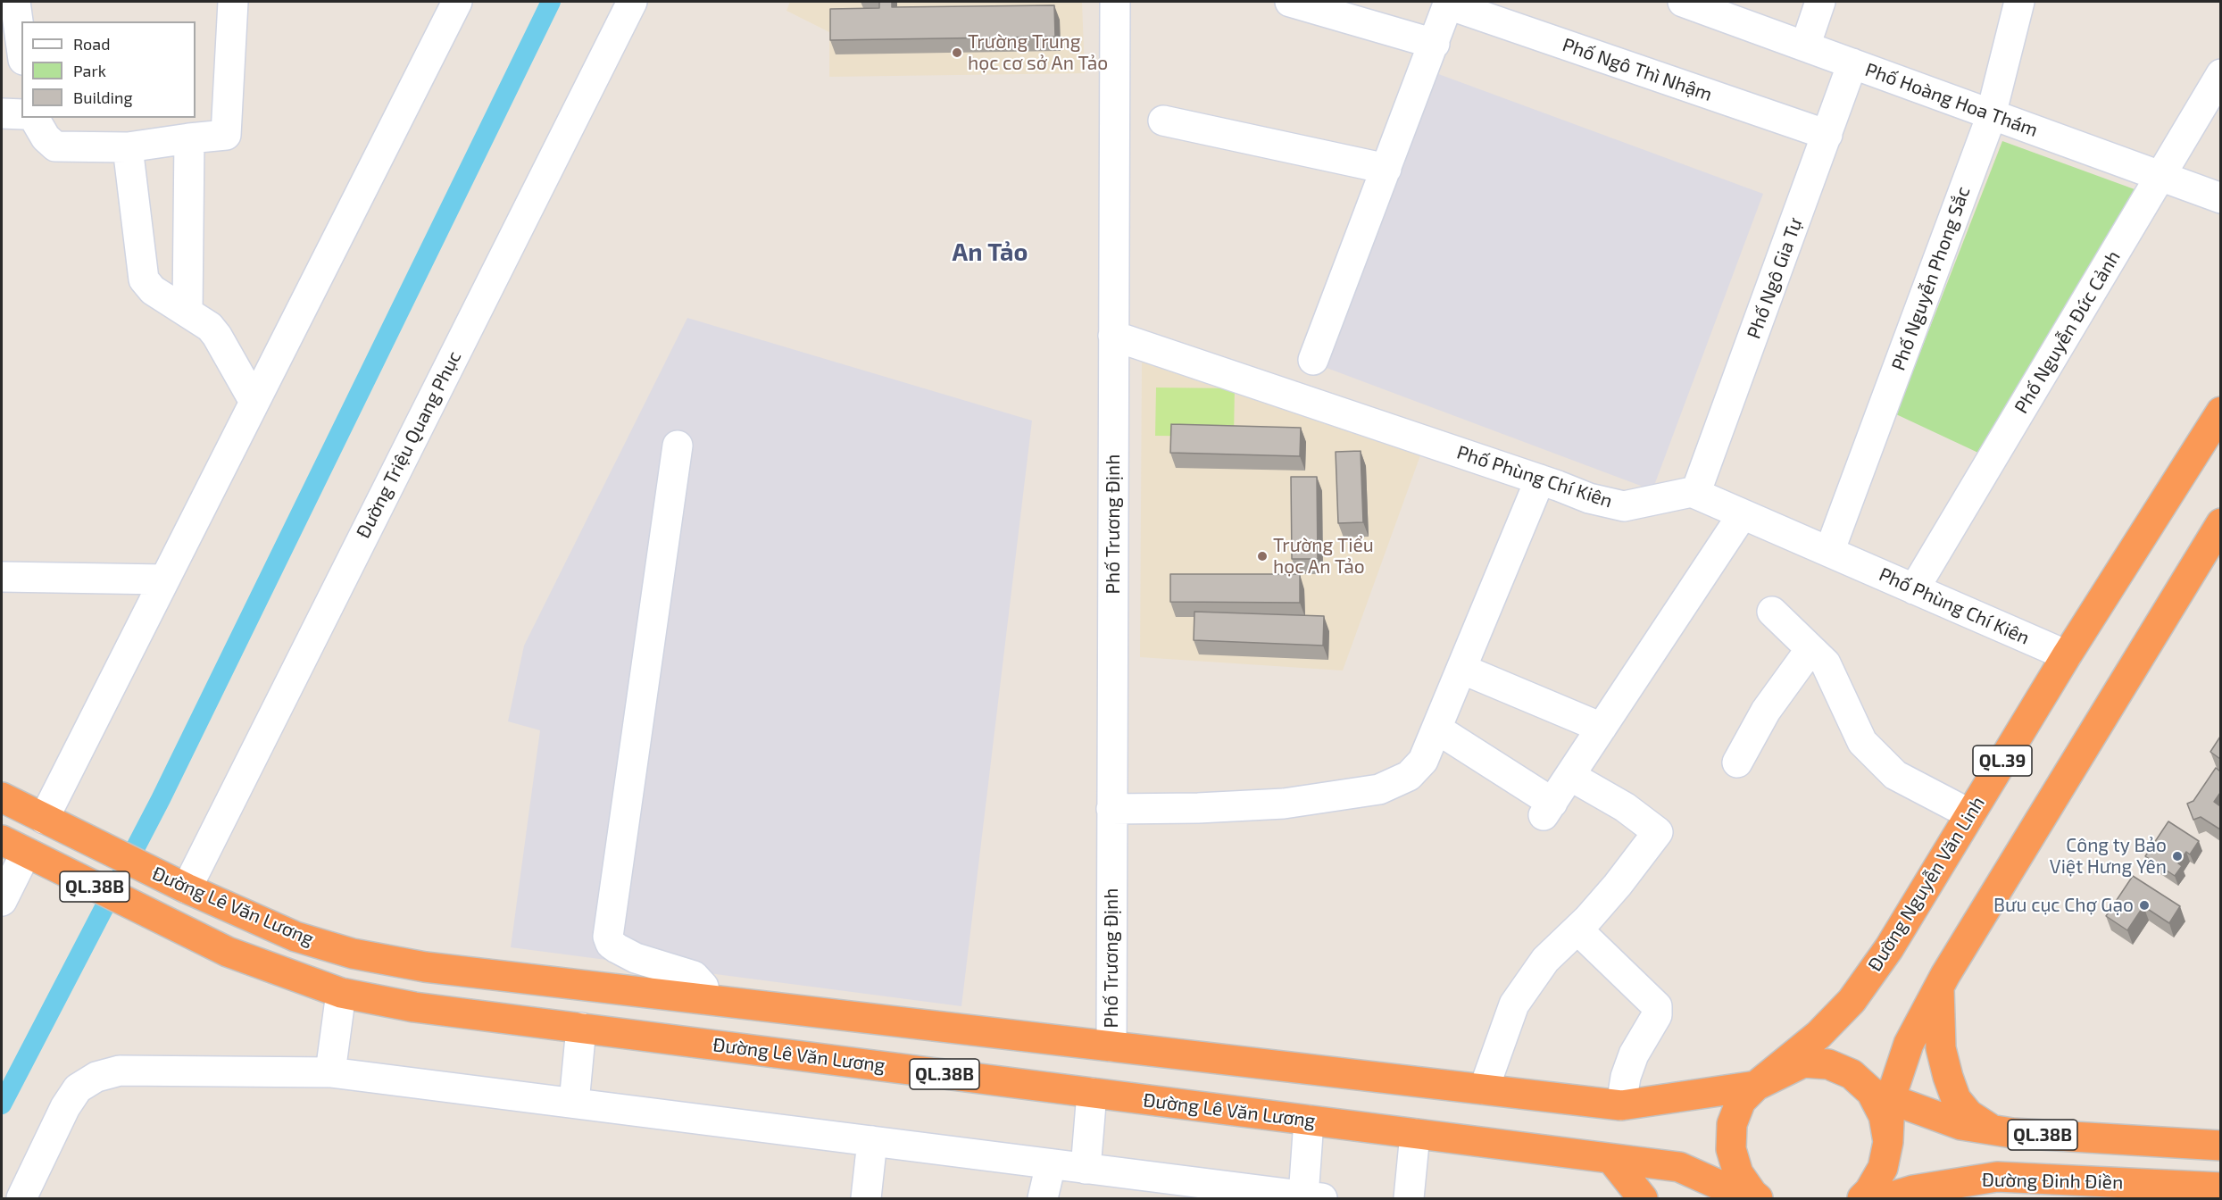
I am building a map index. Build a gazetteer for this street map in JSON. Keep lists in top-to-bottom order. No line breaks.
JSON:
{"streets":{"highway":["QL.39","Đường Nguyễn Văn Linh","QL.38B","Đường Lê Văn Lương","Đường Đinh Điền"],"street":["Phố Ngô Thì Nhậm","Phố Hoàng Hoa Thám","Phố Ngô Gia Tự","Phố Nguyễn Phong Sắc","Phố Nguyễn Đức Cảnh","Đường Triệu Quang Phục","Phố Phùng Chí Kiên","Phố Trương Định"]},"crossings":[["Phố Ngô Thì Nhậm","Phố Ngô Gia Tự"],["Phố Hoàng Hoa Thám","Phố Ngô Gia Tự"],["Phố Hoàng Hoa Thám","Phố Nguyễn Phong Sắc"],["Phố Hoàng Hoa Thám","Phố Nguyễn Đức Cảnh"],["Phố Ngô Gia Tự","Phố Phùng Chí Kiên"],["Phố Nguyễn Phong Sắc","Phố Phùng Chí Kiên"],["Phố Nguyễn Đức Cảnh","Phố Phùng Chí Kiên"],["Đường Triệu Quang Phục","Đường Lê Văn Lương"],["Phố Phùng Chí Kiên","Phố Trương Định"],["Phố Phùng Chí Kiên","Đường Nguyễn Văn Linh"],["Phố Trương Định","Đường Lê Văn Lương"],["Đường Nguyễn Văn Linh","Đường Lê Văn Lương"]],"districts":["An Tảo"],"places":["Trường Trung học cơ sở An Tảo","Trường Tiểu học An Tảo","Công ty Bảo Việt Hưng Yên","Bưu cục Chợ Gạo"],"legend":["Road","Park","Building"]}
